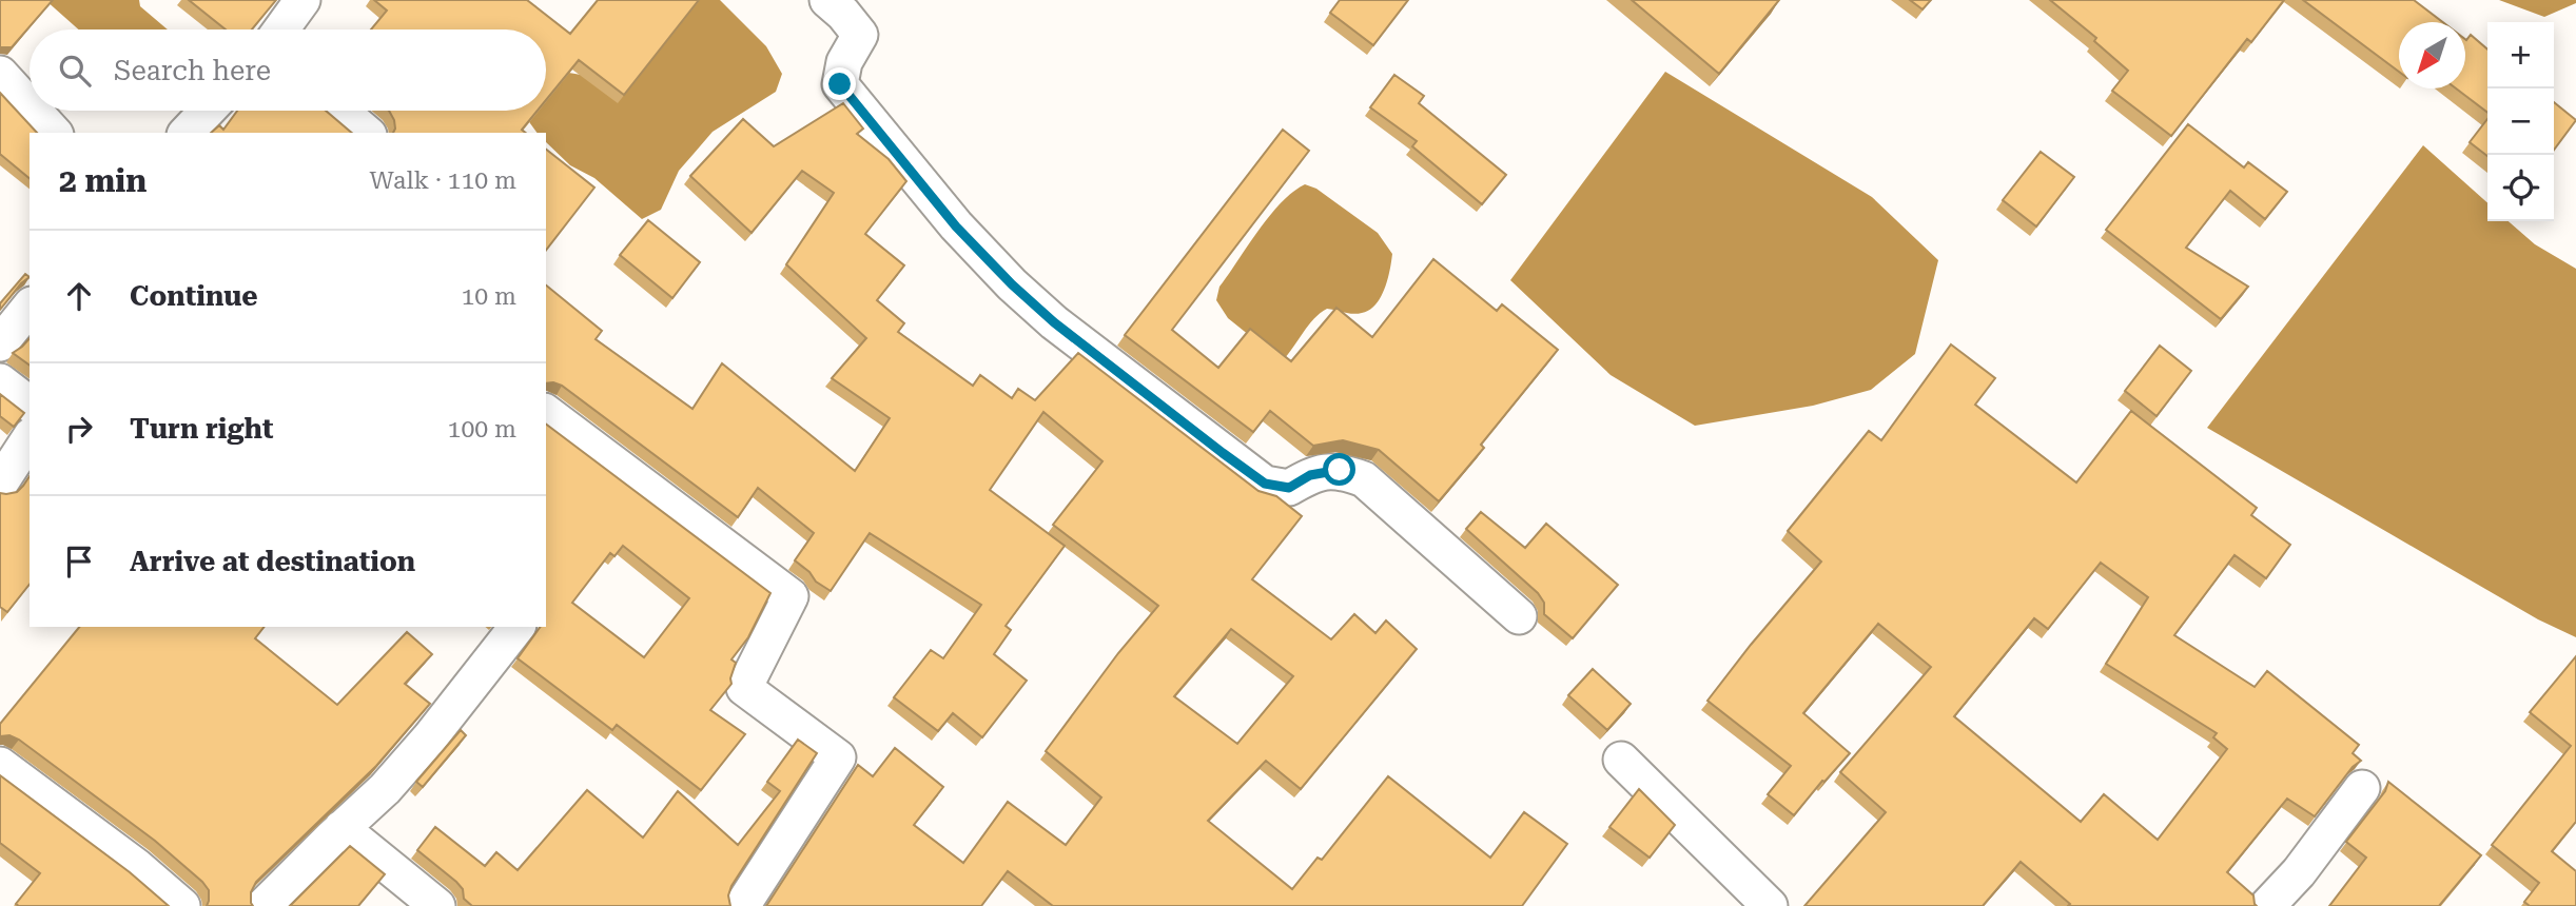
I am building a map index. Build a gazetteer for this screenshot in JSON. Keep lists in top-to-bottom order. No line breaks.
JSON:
{"north":"bottom left","page":{"map_buttons":["+","−"],"search":"Search here","heading":["2 min","Walk · 110 m"],"list":[["Continue","10 m"],["Turn right","100 m"],"Arrive at destination"]}}
